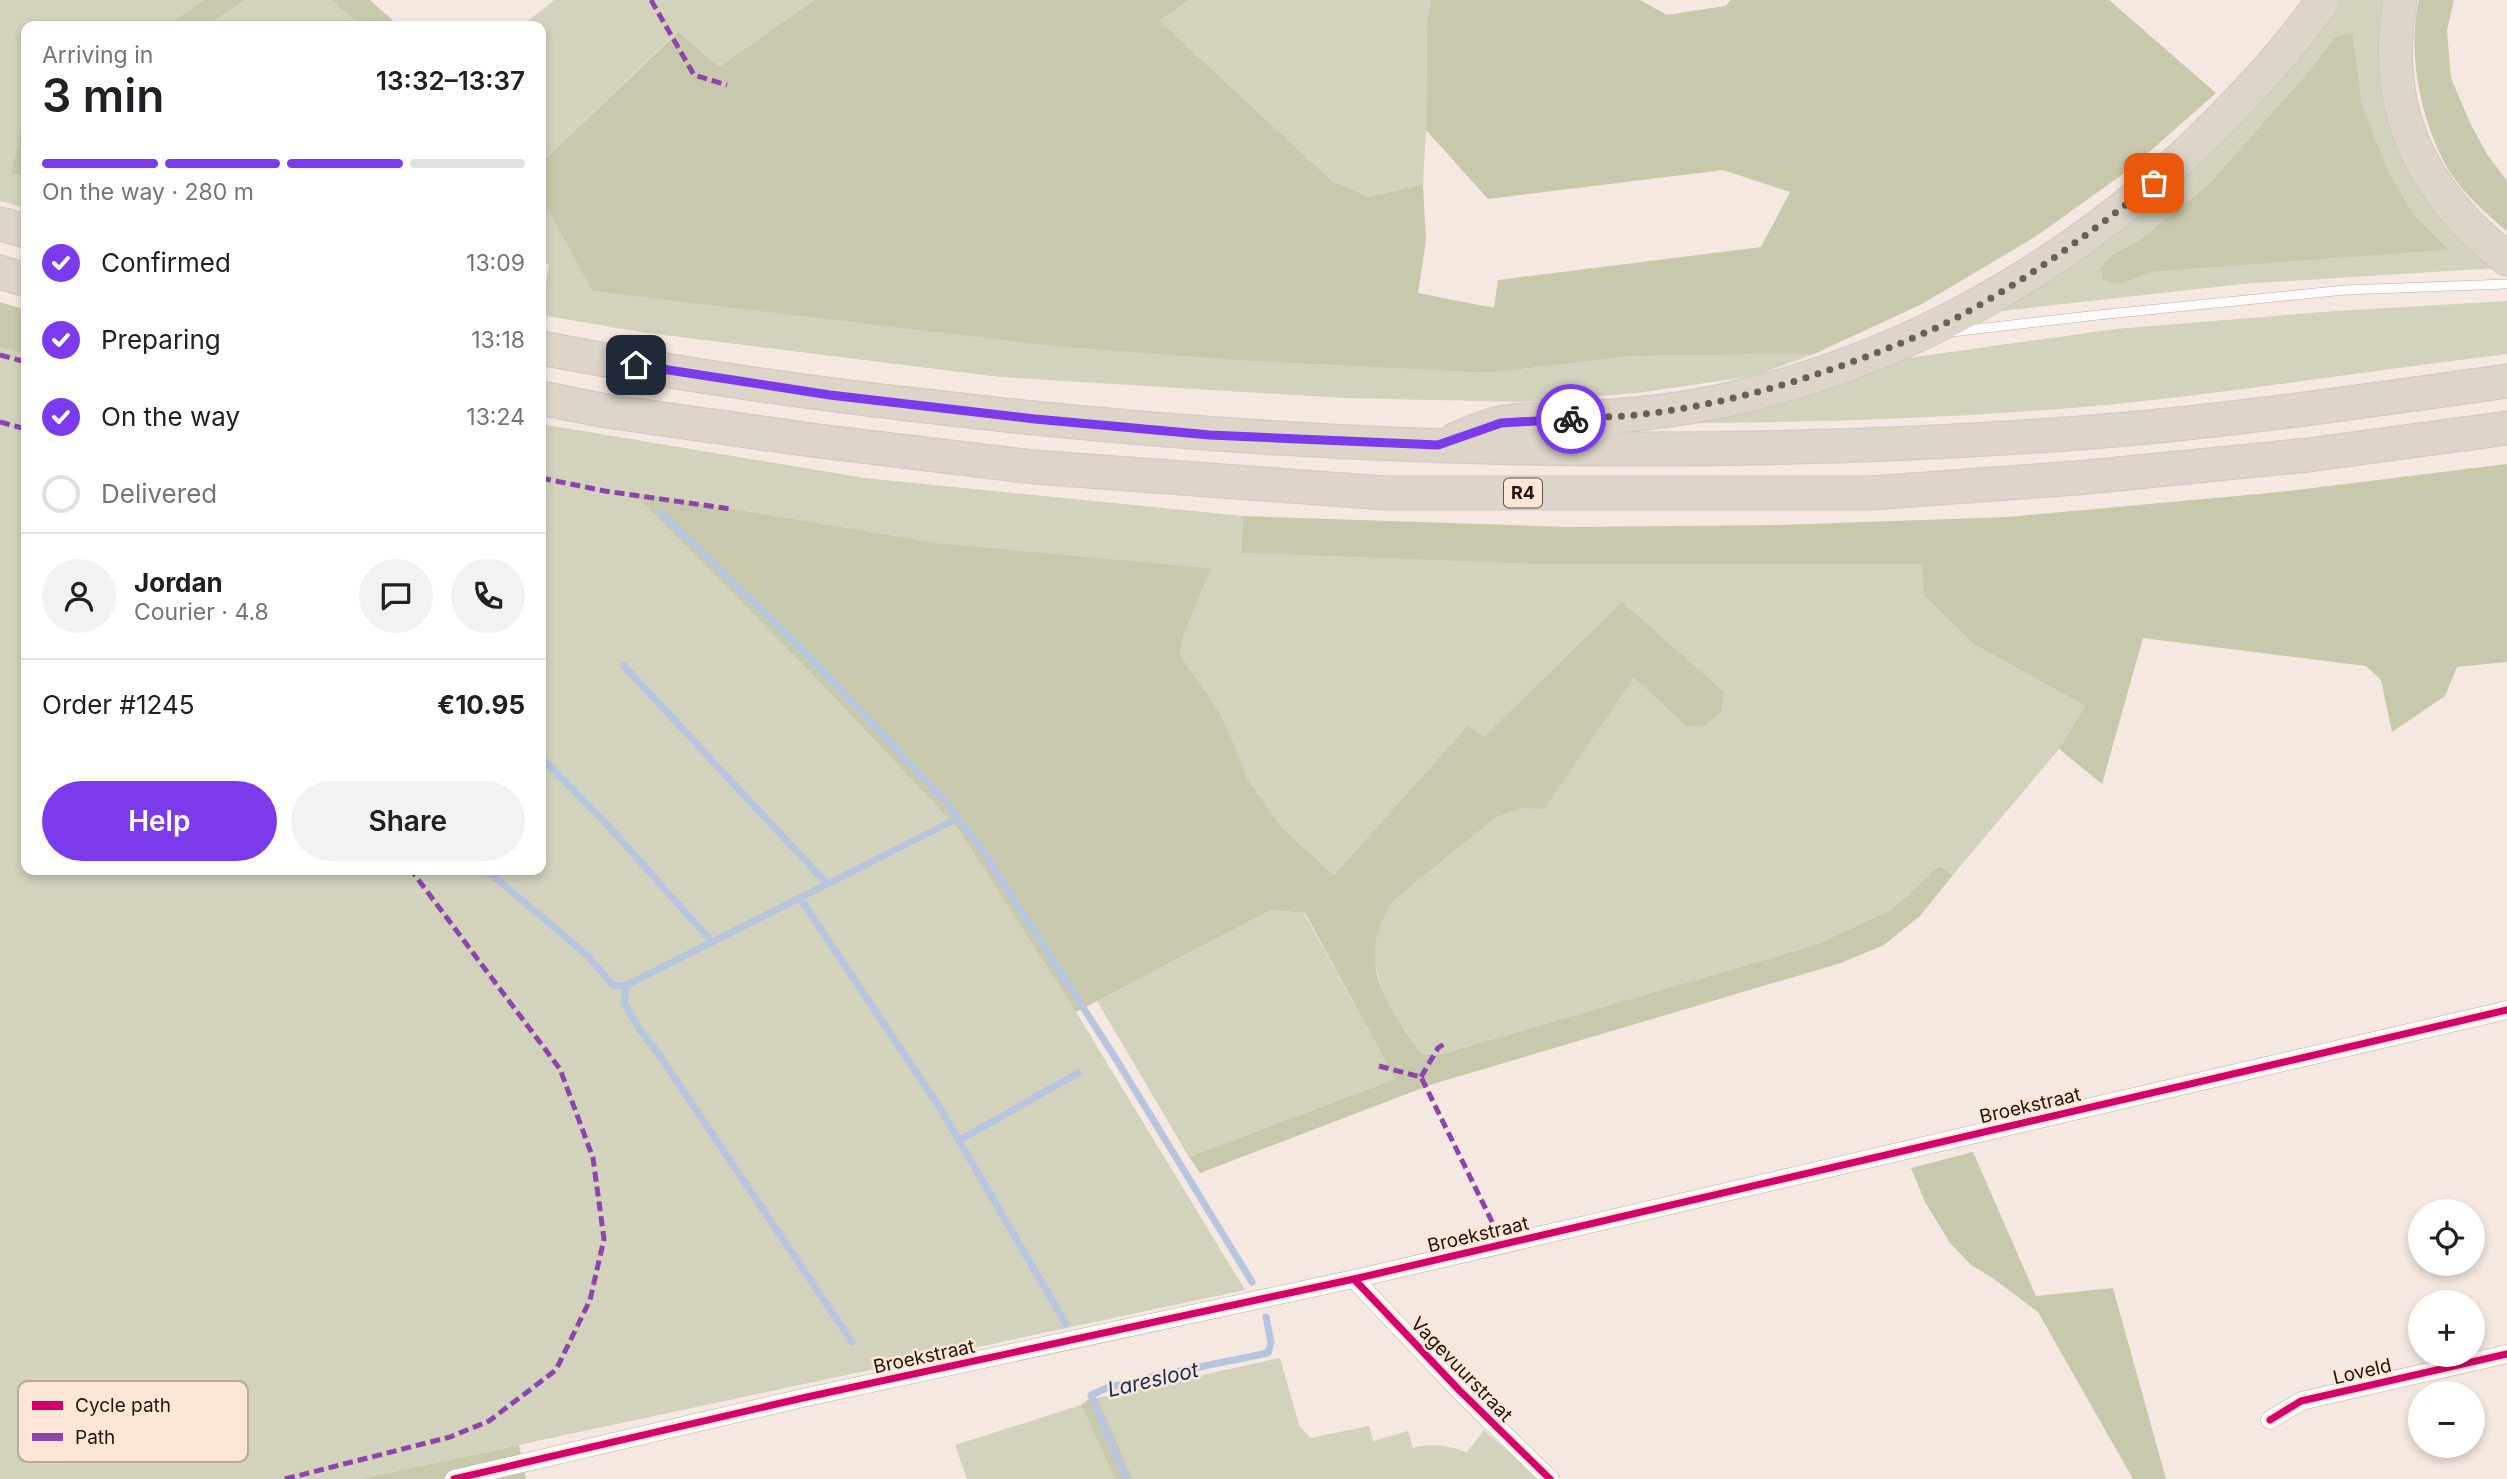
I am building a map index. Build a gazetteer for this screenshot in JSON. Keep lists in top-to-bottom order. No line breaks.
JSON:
{"streets":{"highway":["R4"],"street":["Broekstraat","Vagevuurstraat","Loveld"]},"crossings":[["Broekstraat","Vagevuurstraat"]],"water":["Laresloot"],"legend":["Cycle path","Path"],"page":{"heading":["3 min","Arriving in","13:32–13:37"],"panel":["Jordan","Courier · 4.8","Order #1245","€10.95"],"bar":"On the way · 280 m","list":[["Confirmed","13:09"],["Preparing","13:18"],["On the way","13:24"],"Delivered"],"buttons":["Help","Share"],"map_buttons":["+","−"]}}
